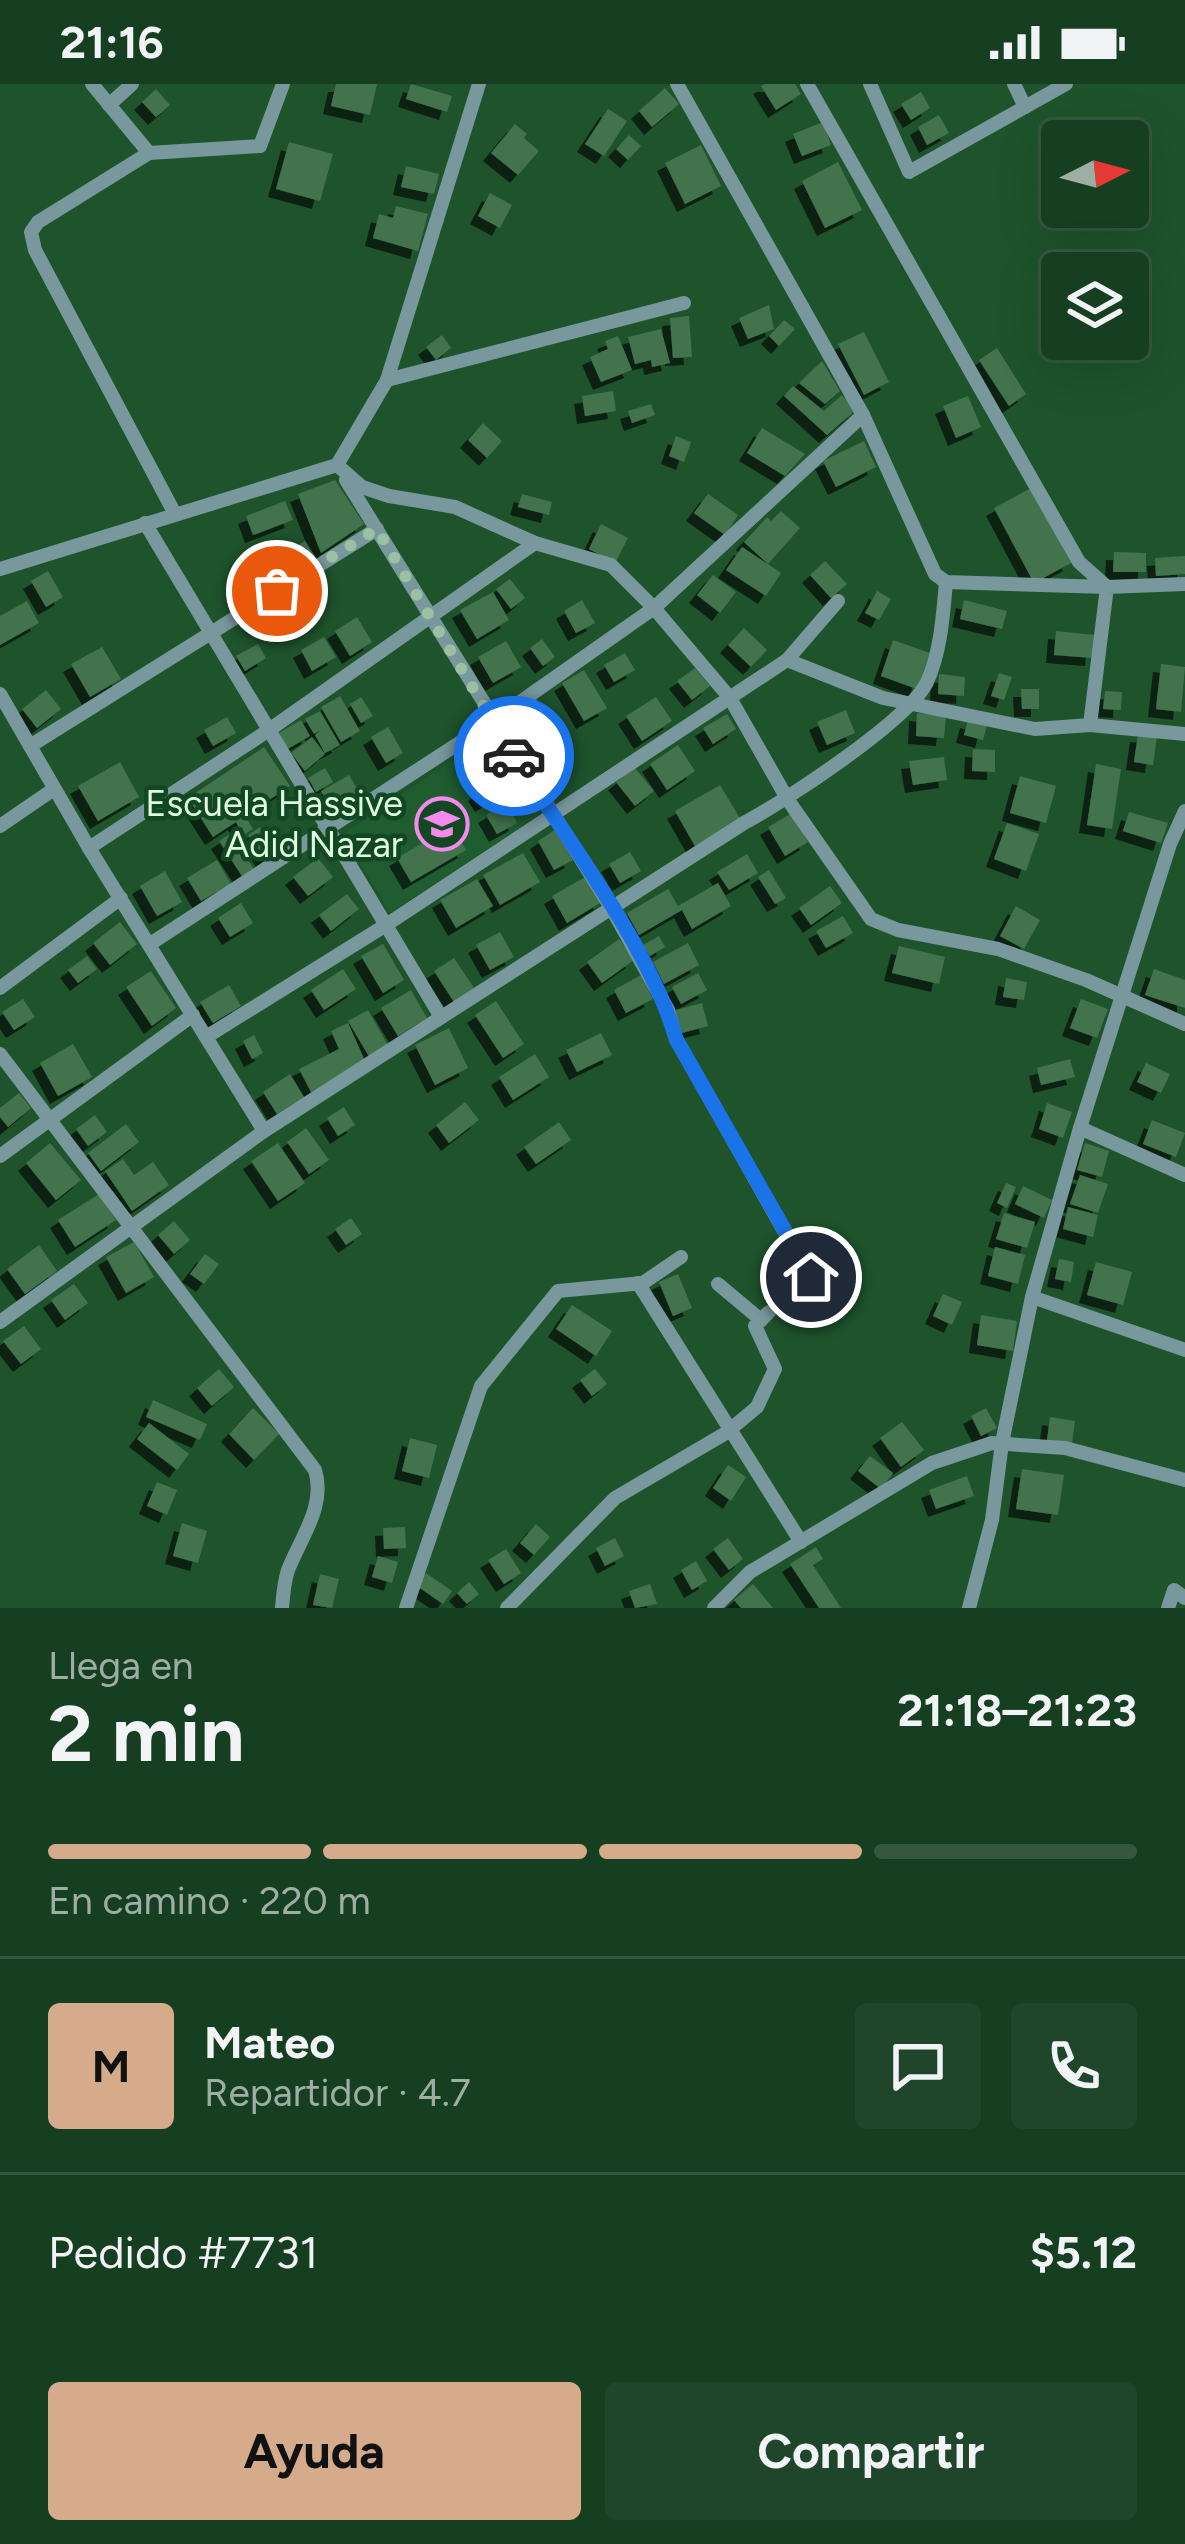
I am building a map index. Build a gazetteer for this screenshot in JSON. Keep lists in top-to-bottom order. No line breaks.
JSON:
{"places":{"school or university":["Escuela Hassive Adid Nazar"]},"north":"right","page":{"status":"21:16","heading":["2 min","Llega en","21:18–21:23"],"panel":["Mateo","Repartidor · 4.7","Pedido #7731","$5.12"],"bar":"En camino · 220 m","round":"M","buttons":["Ayuda","Compartir"]}}
